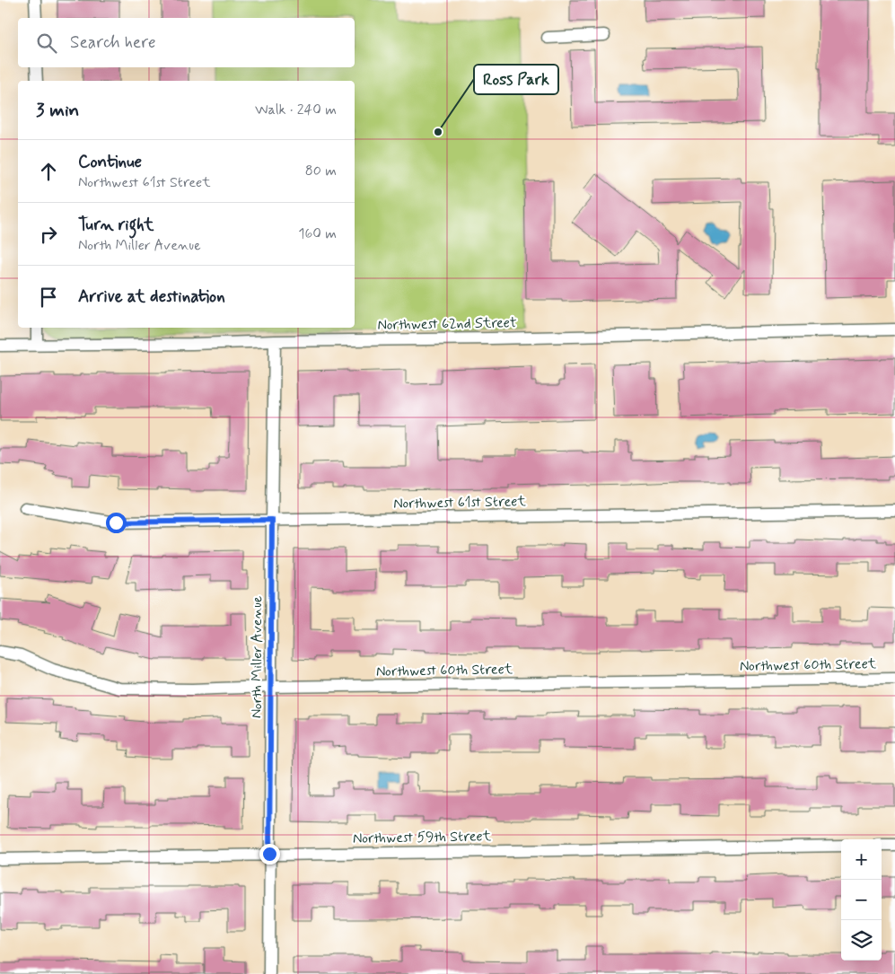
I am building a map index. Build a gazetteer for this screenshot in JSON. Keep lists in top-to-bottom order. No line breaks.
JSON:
{"streets":{"street":["Northwest 62nd Street","Northwest 61st Street","North Miller Avenue","Northwest 60th Street","Northwest 59th Street"]},"crossings":[["Northwest 62nd Street","North Miller Avenue"],["Northwest 61st Street","North Miller Avenue"],["North Miller Avenue","Northwest 60th Street"],["North Miller Avenue","Northwest 59th Street"]],"places":["Ross Park"],"page":{"search":"Search here","heading":["3 min","Walk · 240 m"],"list":[["Continue","Northwest 61st Street","80 m"],["Turn right","North Miller Avenue","160 m"],"Arrive at destination"],"map_buttons":["+","−"]}}
